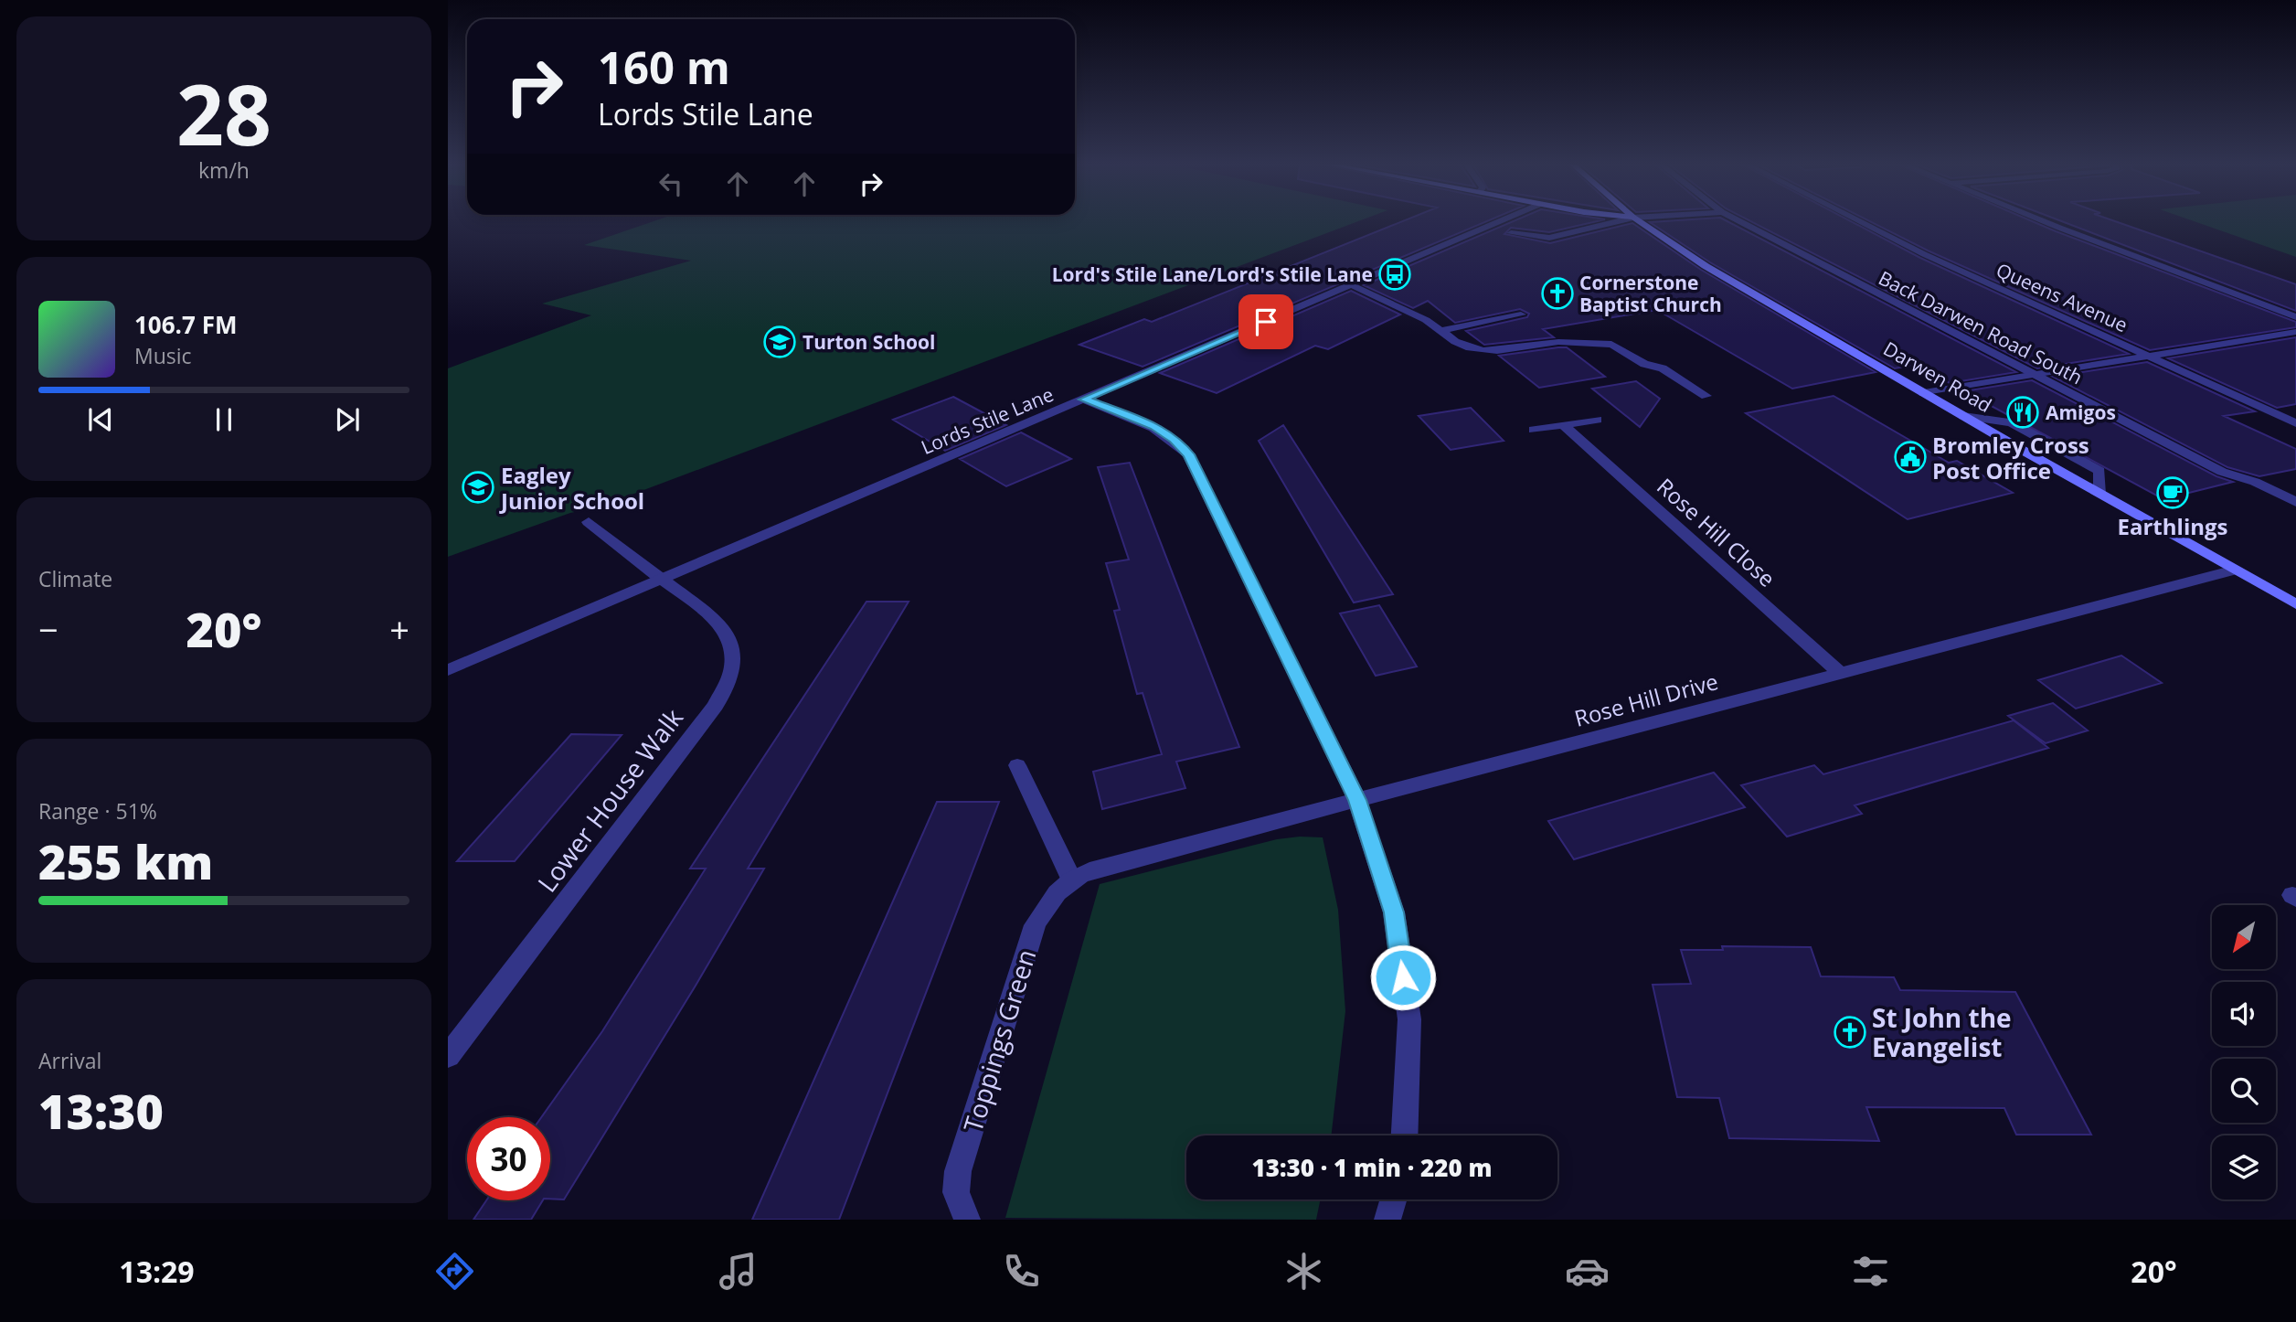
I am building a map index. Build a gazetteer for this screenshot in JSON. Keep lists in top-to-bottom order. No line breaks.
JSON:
{"streets":{"main road":["Darwen Road"],"street":["Queens Avenue","Back Darwen Road South","Lords Stile Lane","Rose Hill Close","Rose Hill Drive","Lower House Walk","Toppings Green"]},"crossings":[["Darwen Road","Rose Hill Drive"],["Lords Stile Lane","Lower House Walk"],["Rose Hill Close","Rose Hill Drive"],["Rose Hill Drive","Toppings Green"]],"places":{"bus stop":["Lord's Stile Lane/Lord's Stile Lane"],"church":["Cornerstone Baptist Church","St John the Evangelist"],"school or university":["Turton School","Eagley Junior School"],"restaurant":["Amigos"],"public building":["Bromley Cross Post Office"],"cafe":["Earthlings"]},"north":"bottom left","page":{"tile":[["28","km/h"],"Climate",["Range · 51%","255 km"],["Arrival","13:30"]],"turn":["160 m","Lords Stile Lane"],"song":["106.7 FM","Music"],"heat":["−","20°","+"],"limit":"30","trip":"13:30 · 1 min · 220 m","tabs":["13:29","20°"]}}
